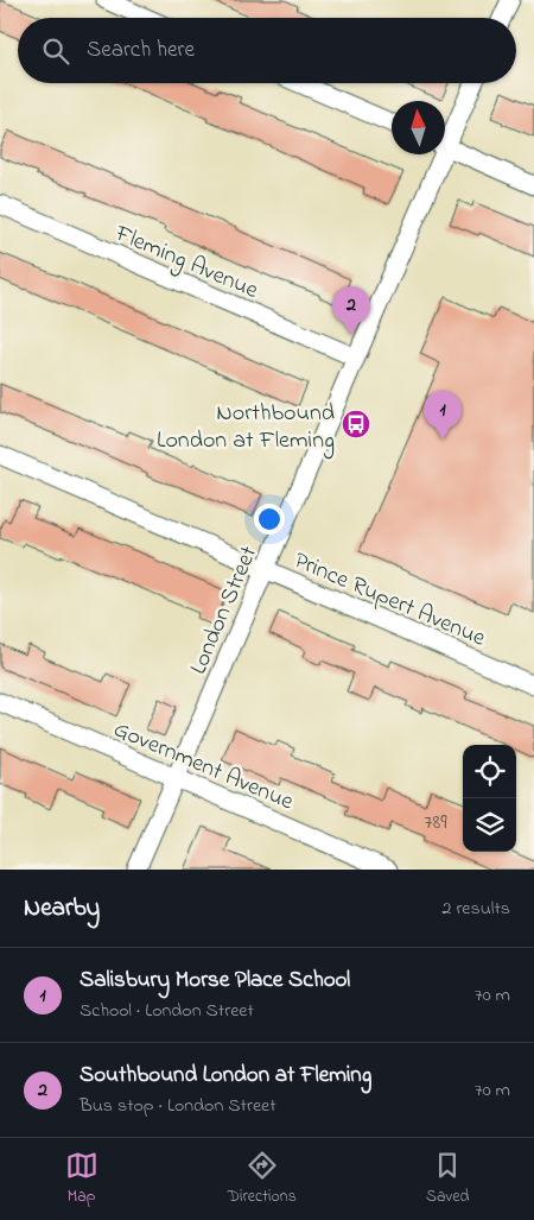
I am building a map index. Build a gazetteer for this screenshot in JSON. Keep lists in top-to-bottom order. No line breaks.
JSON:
{"streets":{"street":["Fleming Avenue","Prince Rupert Avenue","London Street","Government Avenue"]},"crossings":[["Fleming Avenue","London Street"],["Prince Rupert Avenue","London Street"],["London Street","Government Avenue"]],"places":{"bus stop":["Northbound London at Fleming"]},"house_numbers":["789"],"north":"top","page":{"search":"Search here","pins":["2","1"],"heading":["Nearby","2 results"],"list":[{"mark":"1","name":"Salisbury Morse Place School","note":"School · London Street","value":"70 m"},{"mark":"2","name":"Southbound London at Fleming","note":"Bus stop · London Street","value":"70 m"}],"nav":["Map","Directions","Saved"]}}
